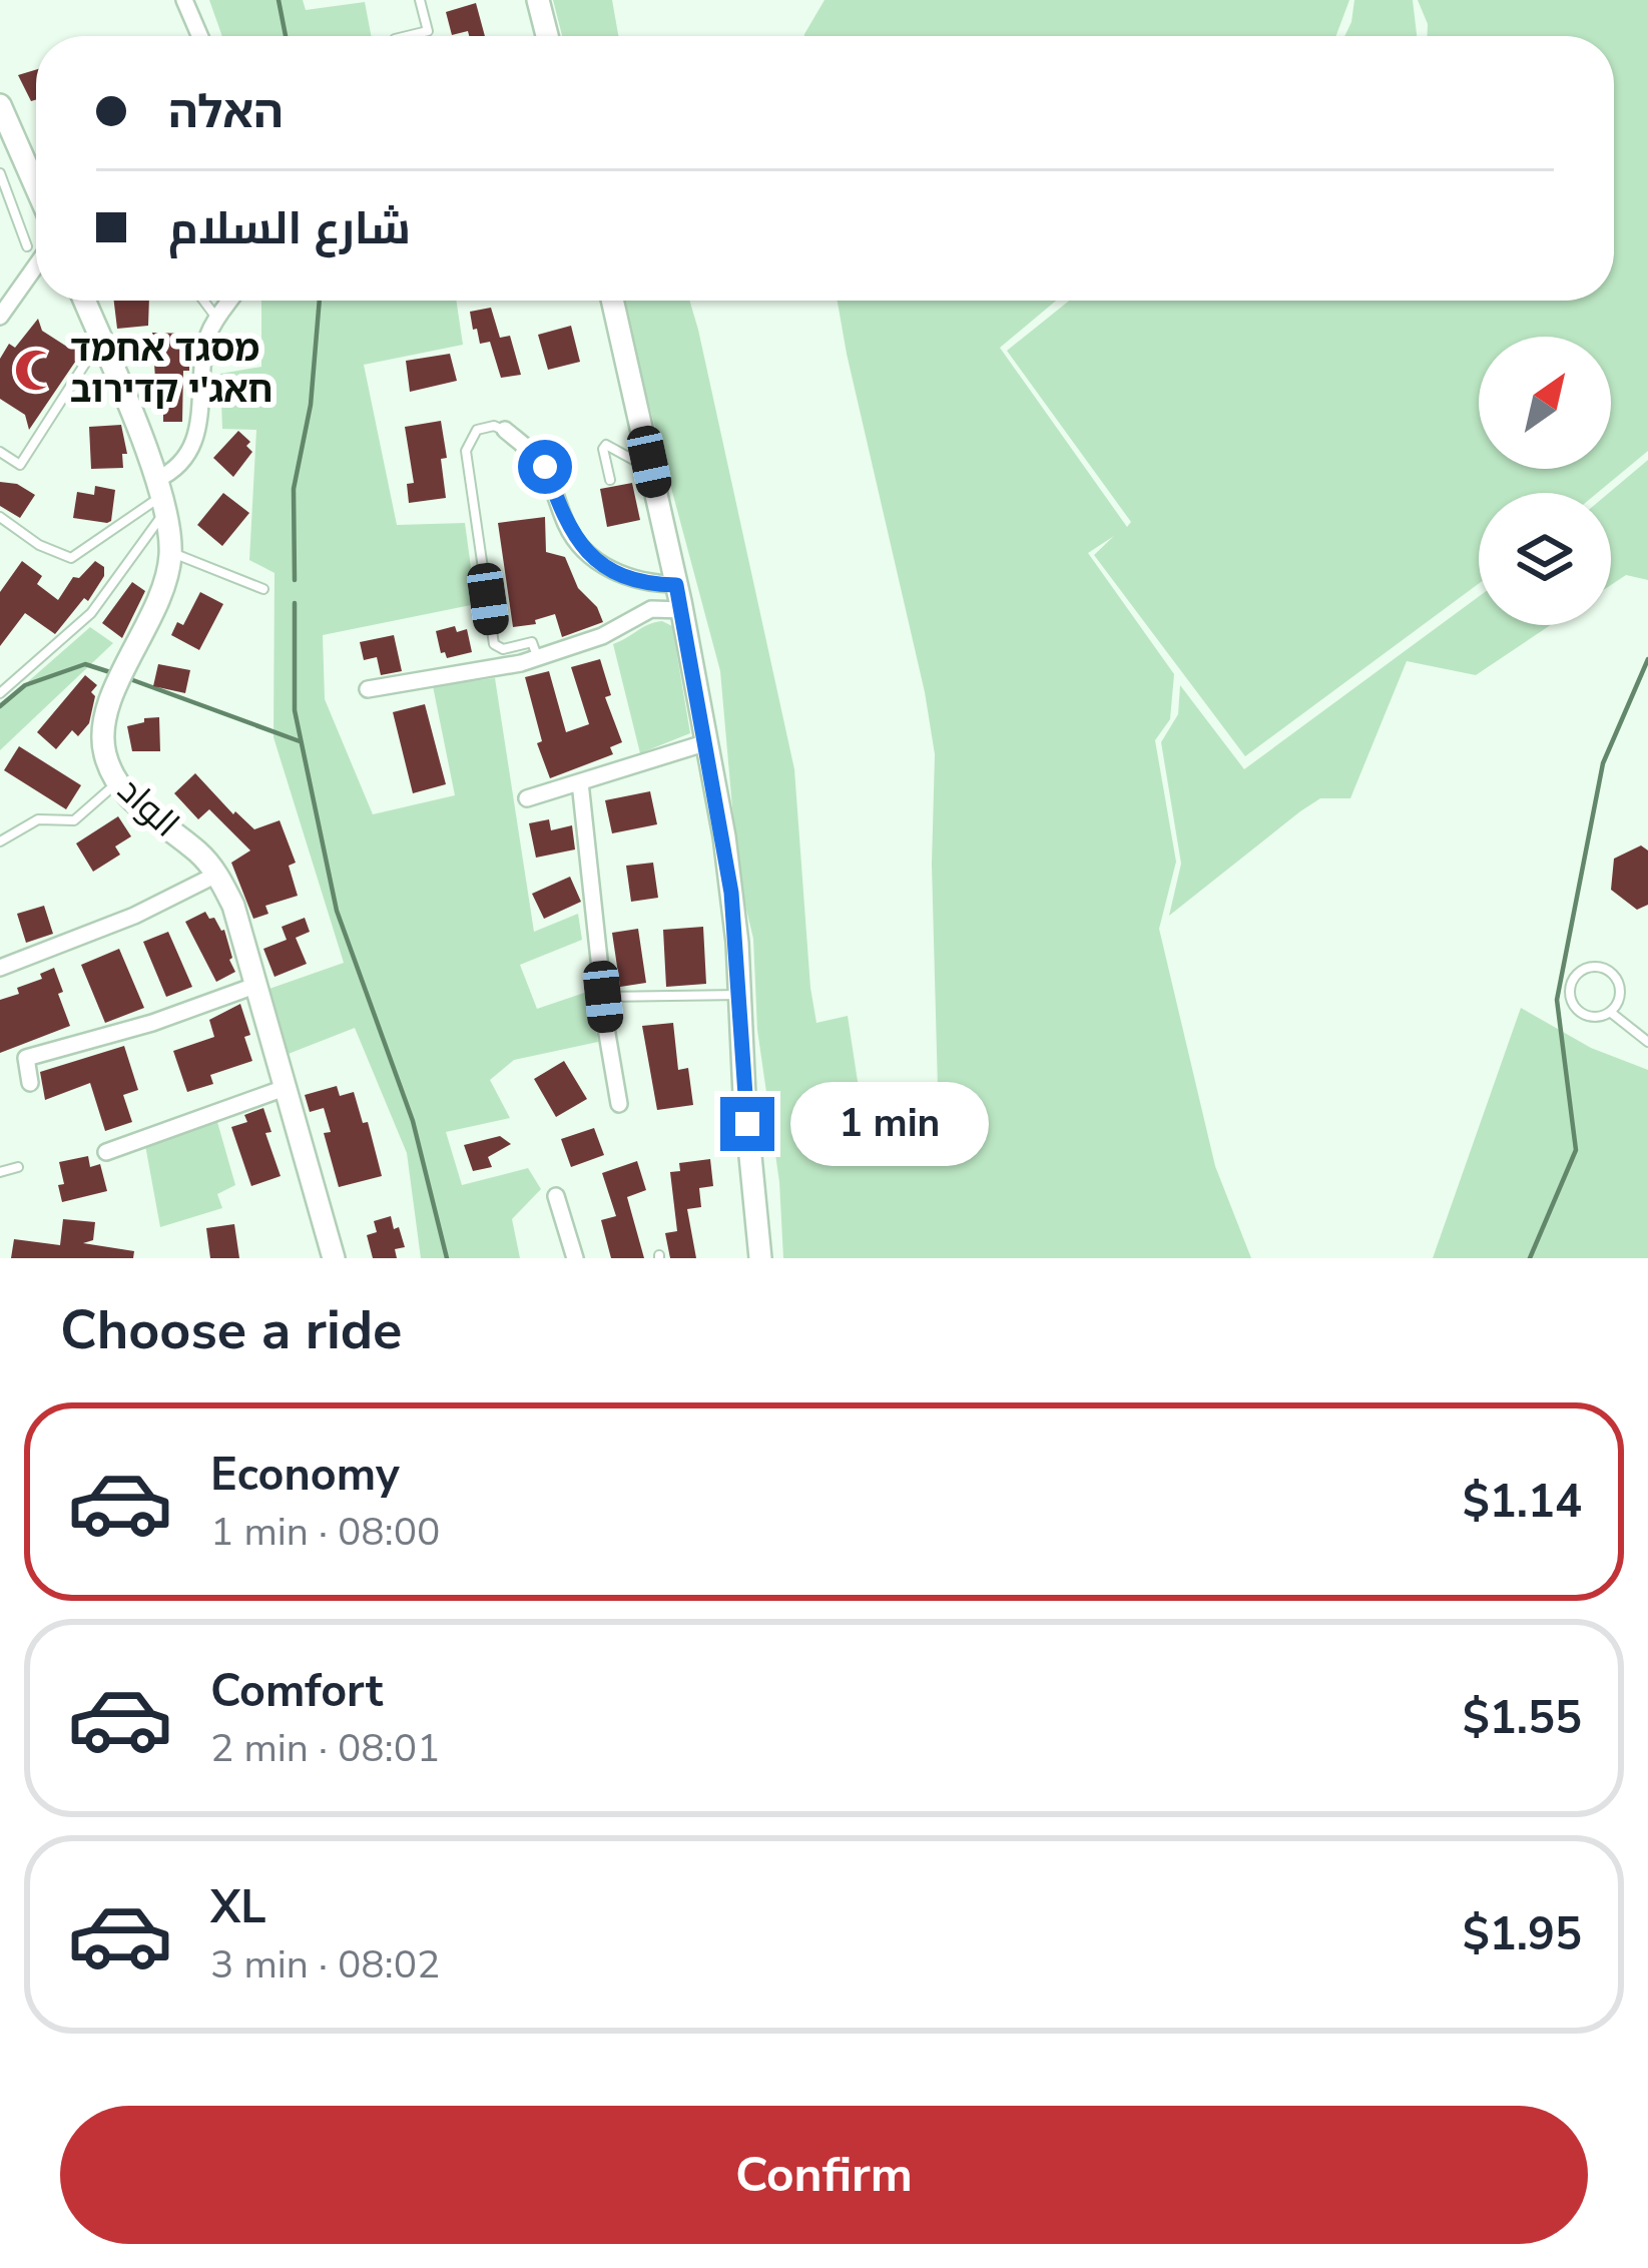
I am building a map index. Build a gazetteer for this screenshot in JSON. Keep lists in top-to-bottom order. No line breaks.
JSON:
{"streets":{"street":["الواد"]},"places":{"mosque":["מסגד אחמד חאג'י קדירוב"]},"north":"top right","page":{"banner":["האלה","شارع السلام"],"bubble":"1 min","heading":"Choose a ride","list":[{"name":"Economy","note":"1 min · 08:00","value":"$1.14"},{"name":"Comfort","note":"2 min · 08:01","value":"$1.55"},{"name":"XL","note":"3 min · 08:02","value":"$1.95"}],"buttons":"Confirm"}}
